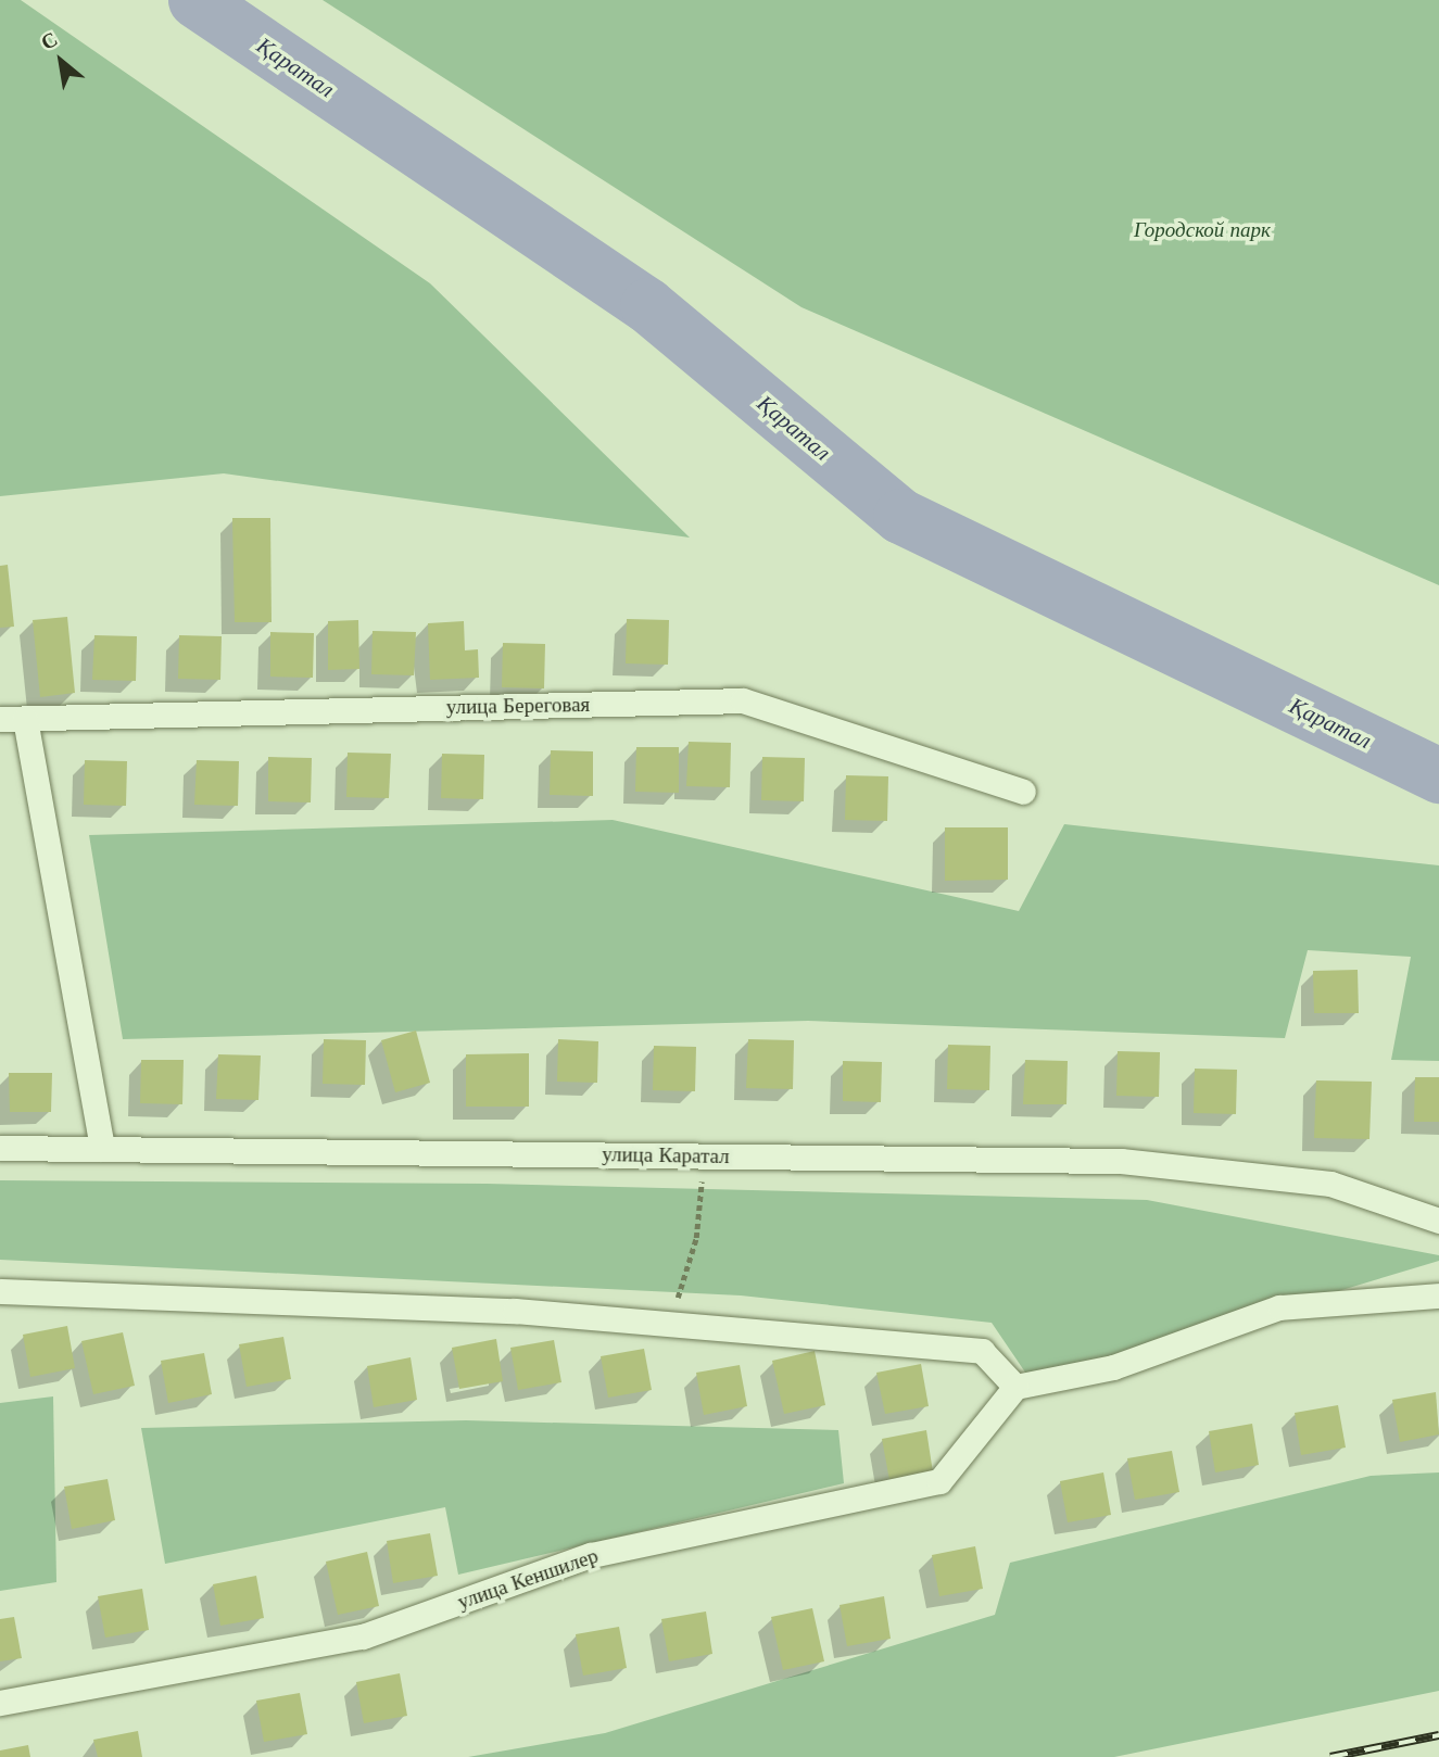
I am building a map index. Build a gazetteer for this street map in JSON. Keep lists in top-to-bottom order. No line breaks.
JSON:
{"streets":{"street":["улица Береговая","улица Каратал","улица Кеншилер"]},"water":["Қаратал"],"parks":["Городской парк"],"north":"top left"}
